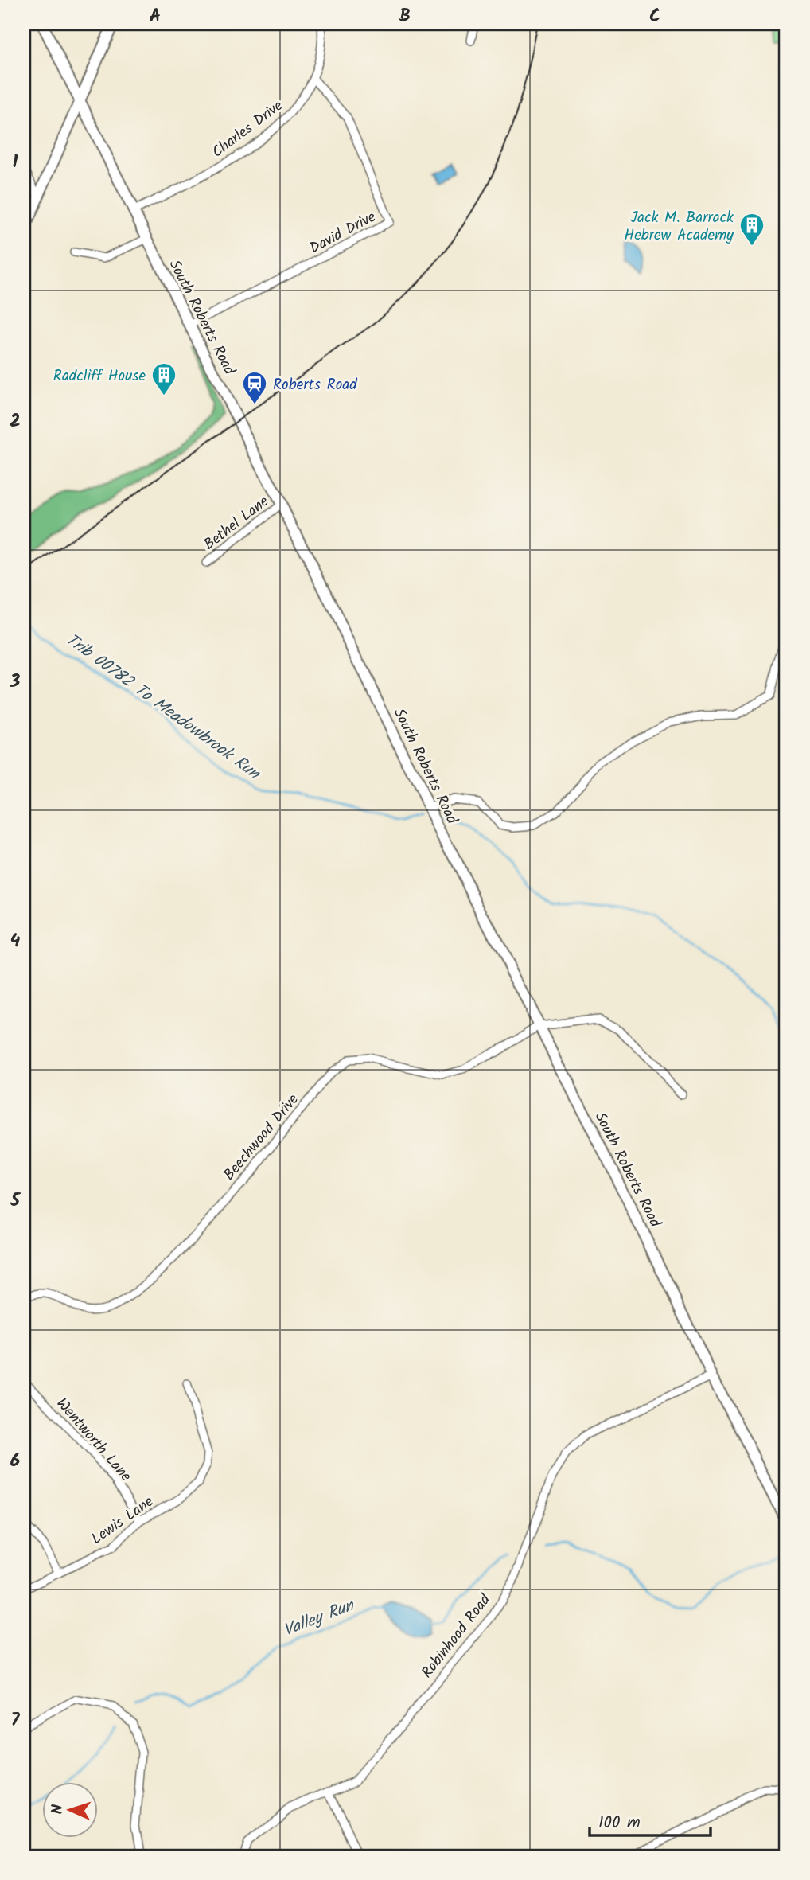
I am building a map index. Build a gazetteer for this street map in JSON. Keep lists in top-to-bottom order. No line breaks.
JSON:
{"streets":{"street":["Charles Drive","David Drive","South Roberts Road","Bethel Lane","Beechwood Drive","Wentworth Lane","Lewis Lane","Robinhood Road"]},"crossings":[["Charles Drive","David Drive"],["Charles Drive","South Roberts Road"],["David Drive","South Roberts Road"],["South Roberts Road","Bethel Lane"],["South Roberts Road","Beechwood Drive"],["South Roberts Road","Robinhood Road"],["Wentworth Lane","Lewis Lane"]],"water":["Trib 00782 To Meadowbrook Run","Valley Run"],"places":{"building":["Jack M. Barrack Hebrew Academy","Radcliff House"],"station":["Roberts Road"]},"scale_bar":"100 m","north":"left","grid":{"columns":["A","B","C"],"rows":["1","2","3","4","5","6","7"]}}
